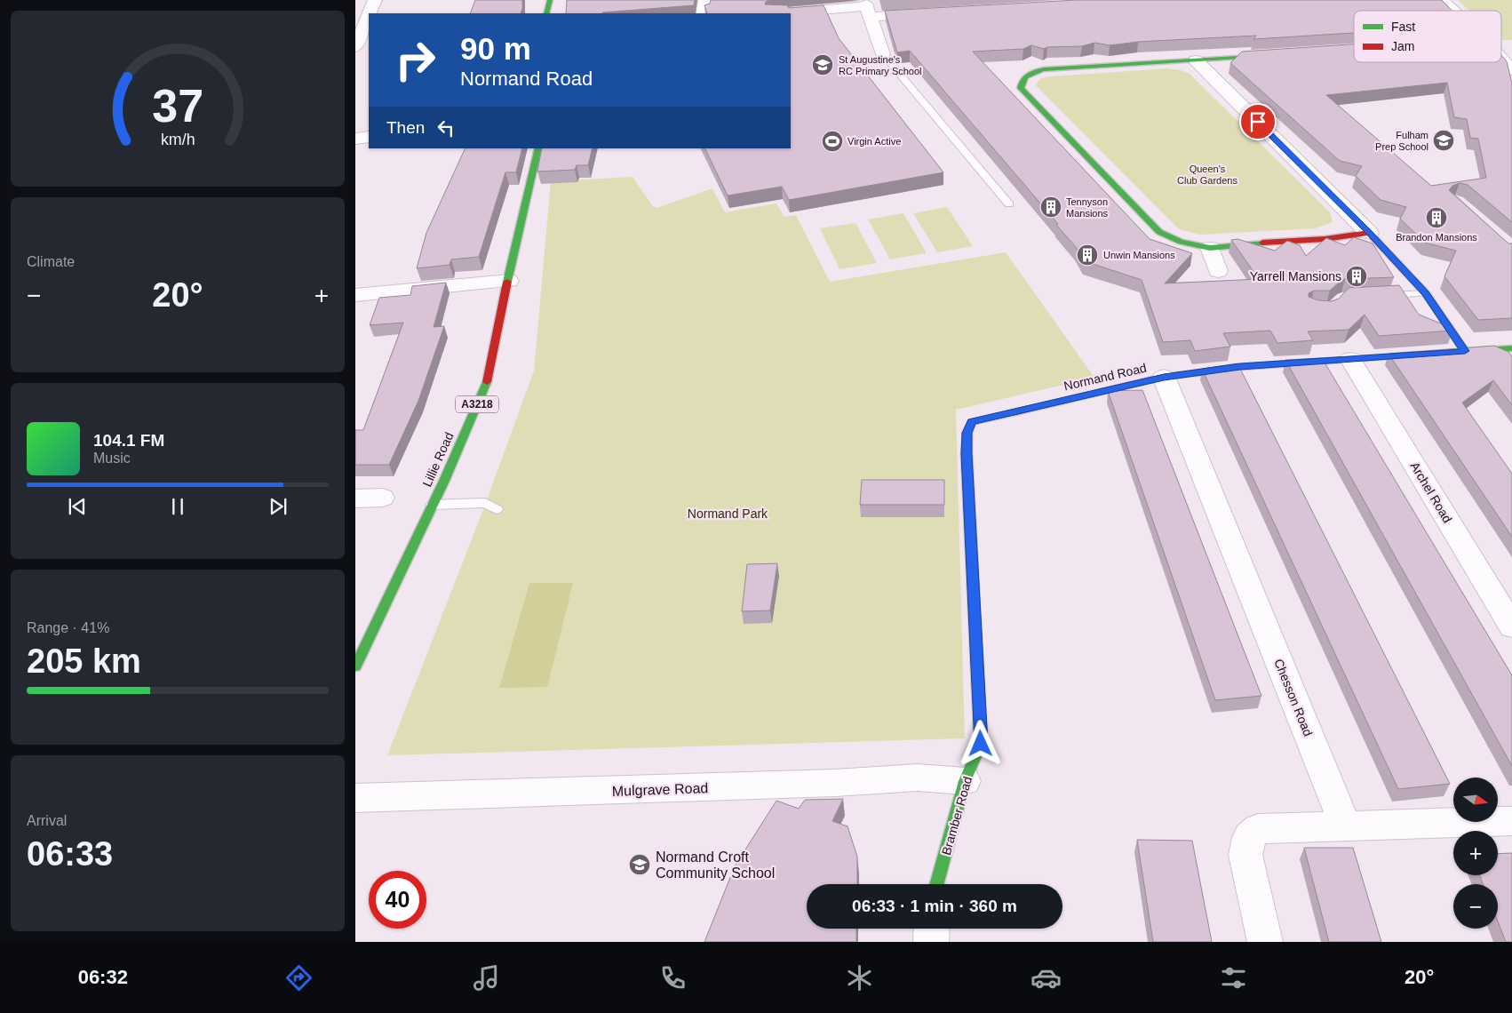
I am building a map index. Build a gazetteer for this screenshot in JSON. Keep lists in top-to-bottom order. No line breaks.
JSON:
{"streets":{"street":["Normand Road","A3218","Lillie Road","Archel Road","Chesson Road","Mulgrave Road","Bramber Road"]},"crossings":[["Normand Road","Archel Road"],["Normand Road","Chesson Road"],["Normand Road","Bramber Road"],["Mulgrave Road","Bramber Road"]],"parks":["Queen's Club Gardens","Normand Park"],"places":{"school or university":["St Augustine's RC Primary School","Fulham Prep School","Normand Croft Community School"],"sports":["Virgin Active"],"building":["Tennyson Mansions","Brandon Mansions","Unwin Mansions","Yarrell Mansions"]},"legend":["Fast","Jam"],"north":"right","page":{"turn":["90 m","Normand Road"],"then":"Then","tile":["Climate",["Range · 41%","205 km"],["Arrival","06:33"]],"heat":["−","20°","+"],"song":["104.1 FM","Music"],"map_buttons":["+","−"],"limit":"40","trip":"06:33 · 1 min · 360 m","tabs":["06:32","20°"],"gauge":["37","km/h"]}}
